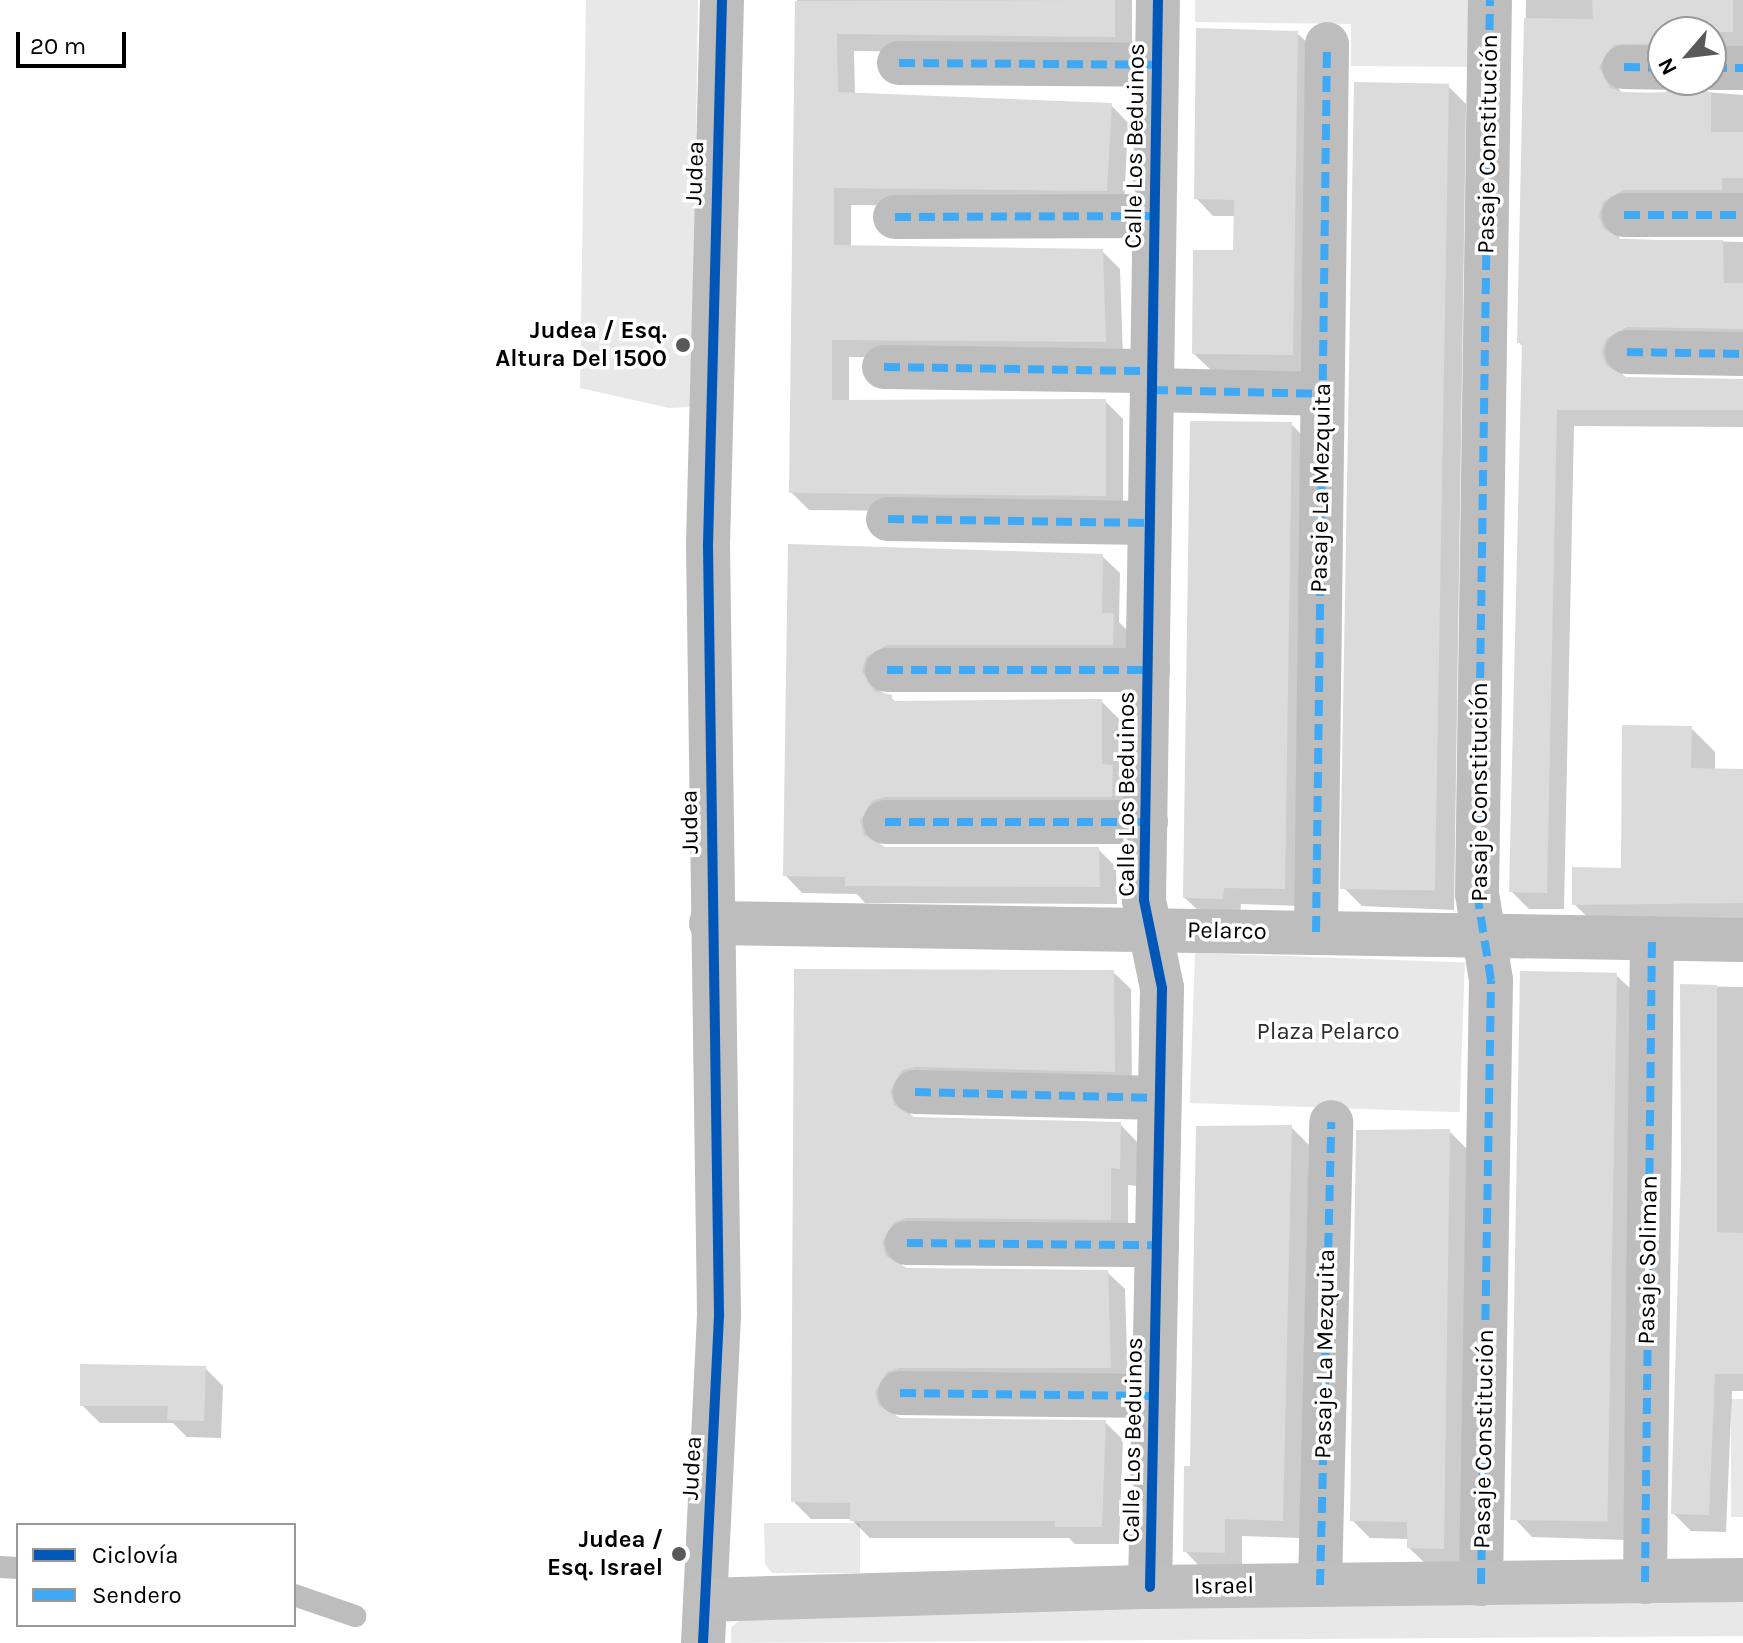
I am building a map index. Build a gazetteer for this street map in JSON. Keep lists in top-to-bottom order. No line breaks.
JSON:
{"streets":{"street":["Pasaje Constitución","Calle Los Beduinos","Judea","Pasaje La Mezquita","Pelarco","Pasaje Soliman","Israel"]},"crossings":[["Pasaje Constitución","Pelarco"],["Pasaje Constitución","Israel"],["Calle Los Beduinos","Pelarco"],["Calle Los Beduinos","Israel"],["Judea","Pelarco"],["Judea","Israel"],["Pasaje La Mezquita","Pelarco"],["Pasaje La Mezquita","Israel"],["Pelarco","Pasaje Soliman"],["Pasaje Soliman","Israel"]],"parks":["Plaza Pelarco"],"places":["Judea / Esq. Altura Del 1500","Judea / Esq. Israel"],"legend":["Ciclovía","Sendero"],"scale_bar":"20 m","north":"bottom left"}
